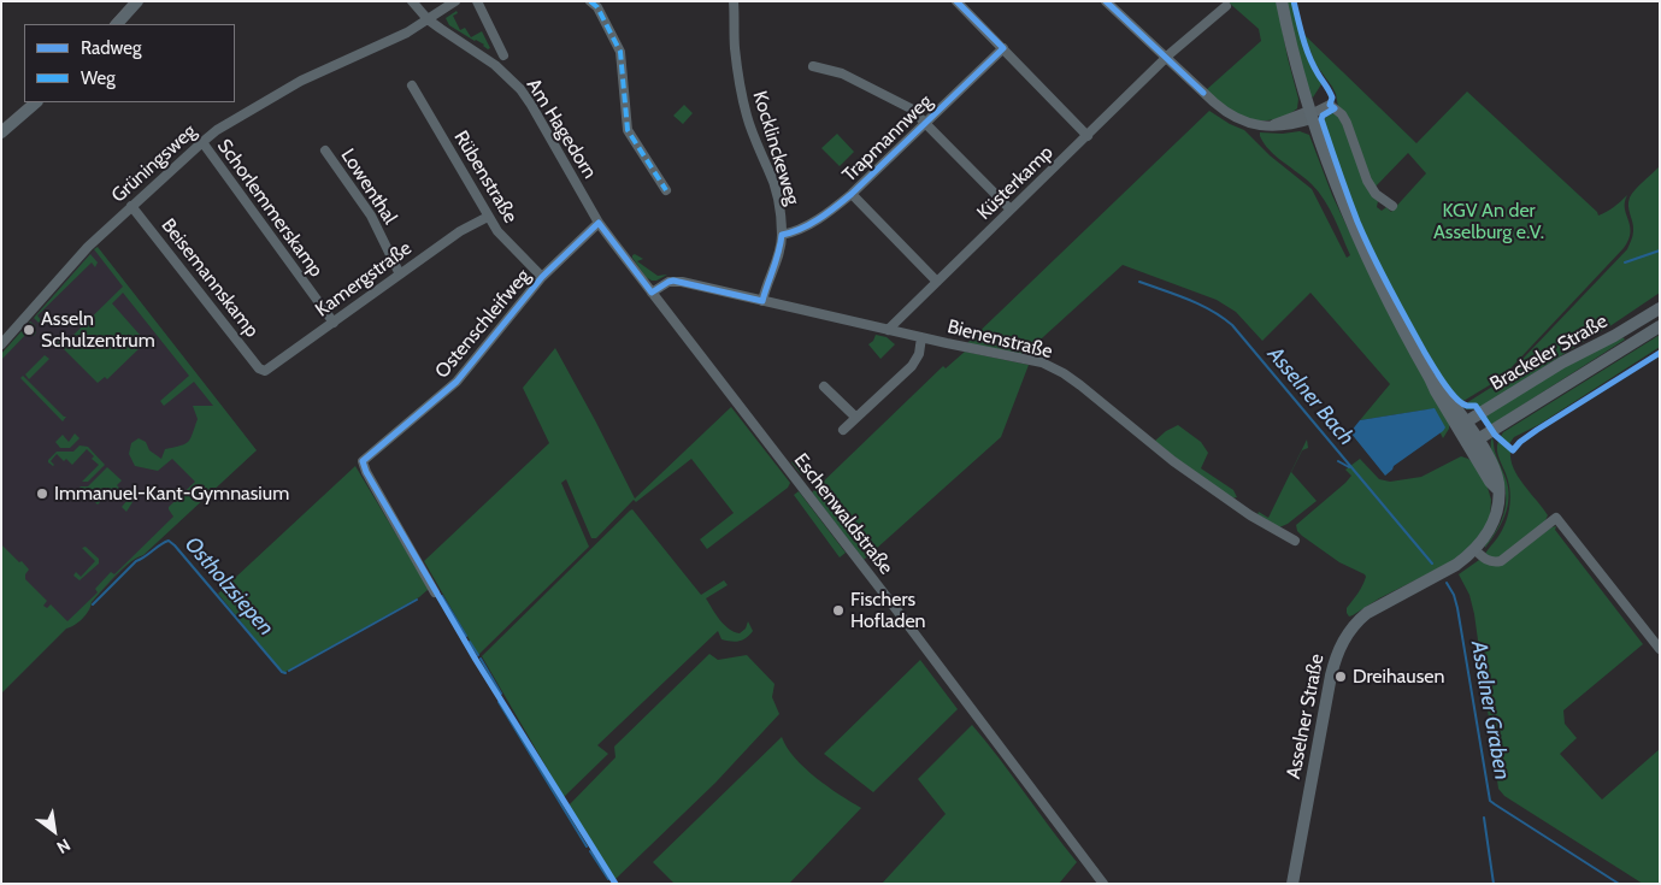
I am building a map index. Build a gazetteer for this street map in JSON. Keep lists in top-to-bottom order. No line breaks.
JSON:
{"streets":{"main road":["Brackeler Straße","Asselner Straße"],"street":["Am Hagedorn","Trapmannweg","Kocklinckeweg","Grüningsweg","Rübenstraße","Küsterkamp","Lowenthal","Schorlemmerskamp","Beisemannskamp","Kamergstraße","Ostenschleifweg","Bienenstraße","Eschenwaldstraße"]},"crossings":[["Am Hagedorn","Grüningsweg"],["Am Hagedorn","Ostenschleifweg"],["Am Hagedorn","Eschenwaldstraße"],["Trapmannweg","Kocklinckeweg"],["Kocklinckeweg","Bienenstraße"],["Grüningsweg","Schorlemmerskamp"],["Grüningsweg","Beisemannskamp"],["Rübenstraße","Kamergstraße"],["Rübenstraße","Ostenschleifweg"],["Küsterkamp","Bienenstraße"],["Lowenthal","Kamergstraße"],["Schorlemmerskamp","Kamergstraße"],["Beisemannskamp","Kamergstraße"],["Ostenschleifweg","Eschenwaldstraße"],["Bienenstraße","Eschenwaldstraße"],["Brackeler Straße","Asselner Straße"]],"water":["Asselner Bach","Ostholzsiepen","Asselner Graben"],"parks":["KGV An der Asselburg e.V."],"places":["Asseln Schulzentrum","Immanuel-Kant-Gymnasium","Fischers Hofladen","Dreihausen"],"legend":["Radweg","Weg"],"north":"bottom right"}
